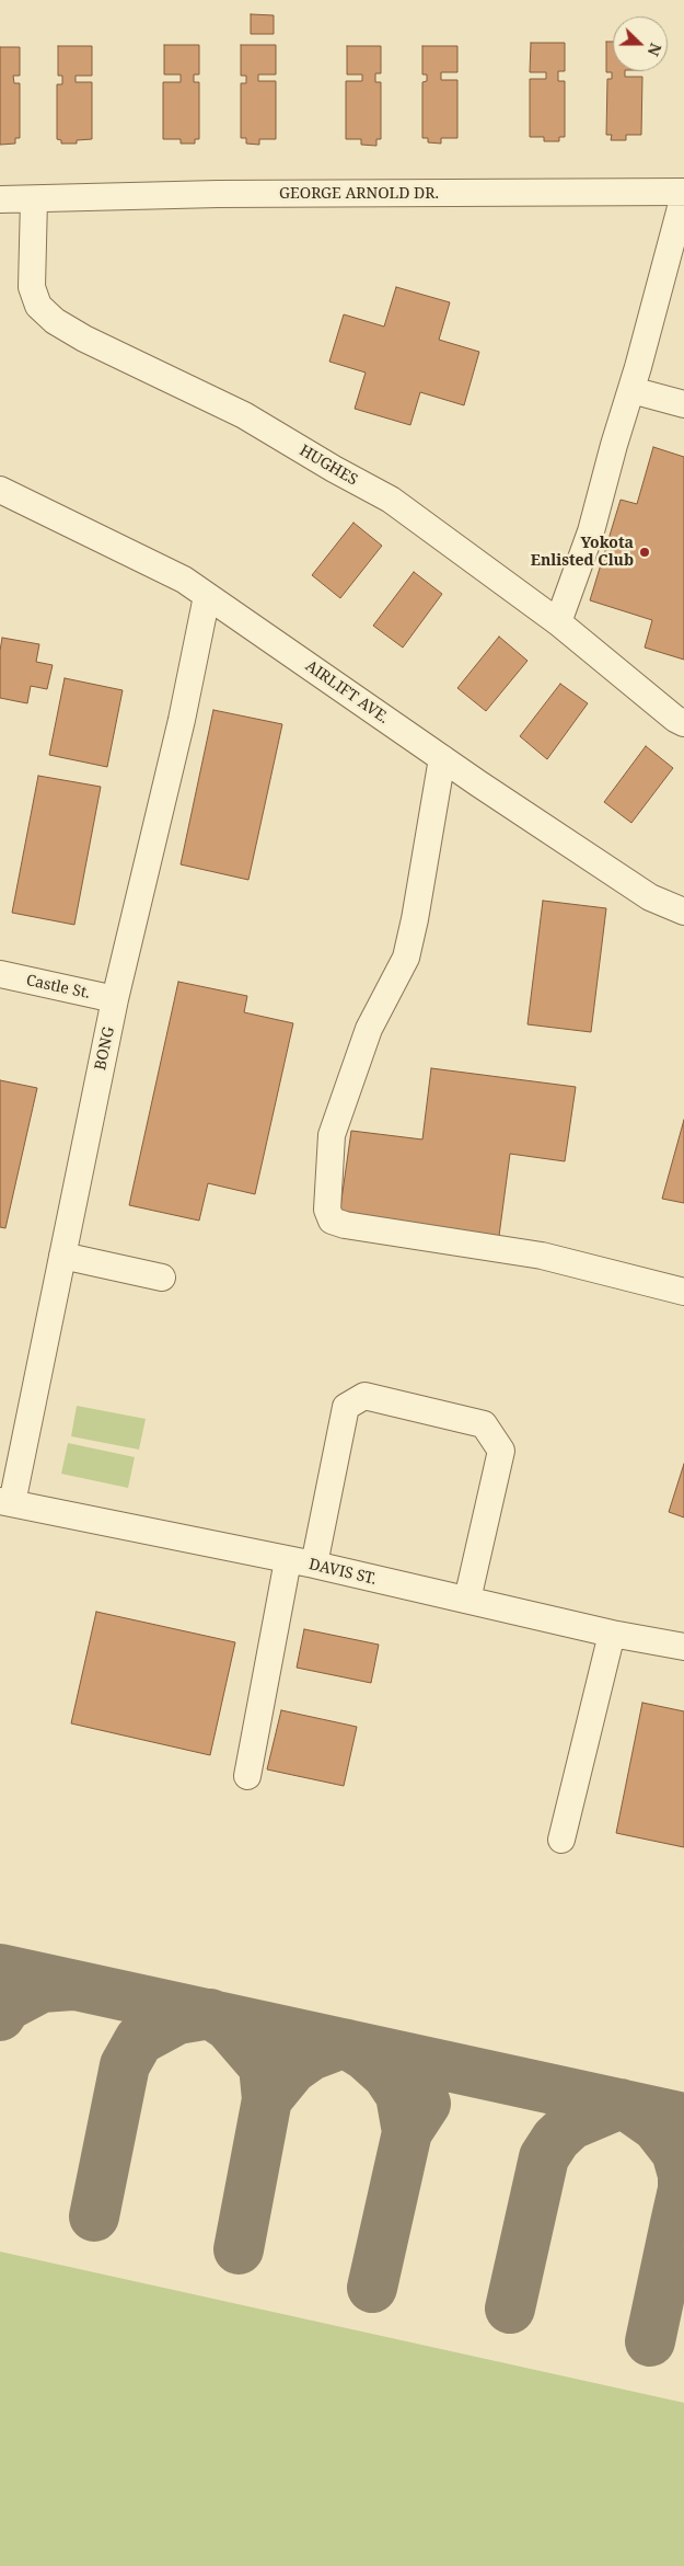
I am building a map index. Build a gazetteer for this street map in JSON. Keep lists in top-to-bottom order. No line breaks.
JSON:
{"streets":{"street":["GEORGE ARNOLD DR.","HUGHES","AIRLIFT AVE.","Castle St.","BONG","DAVIS ST."]},"crossings":[["GEORGE ARNOLD DR.","HUGHES"],["AIRLIFT AVE.","BONG"],["Castle St.","BONG"],["BONG","DAVIS ST."]],"places":["Yokota Enlisted Club"],"north":"right"}
